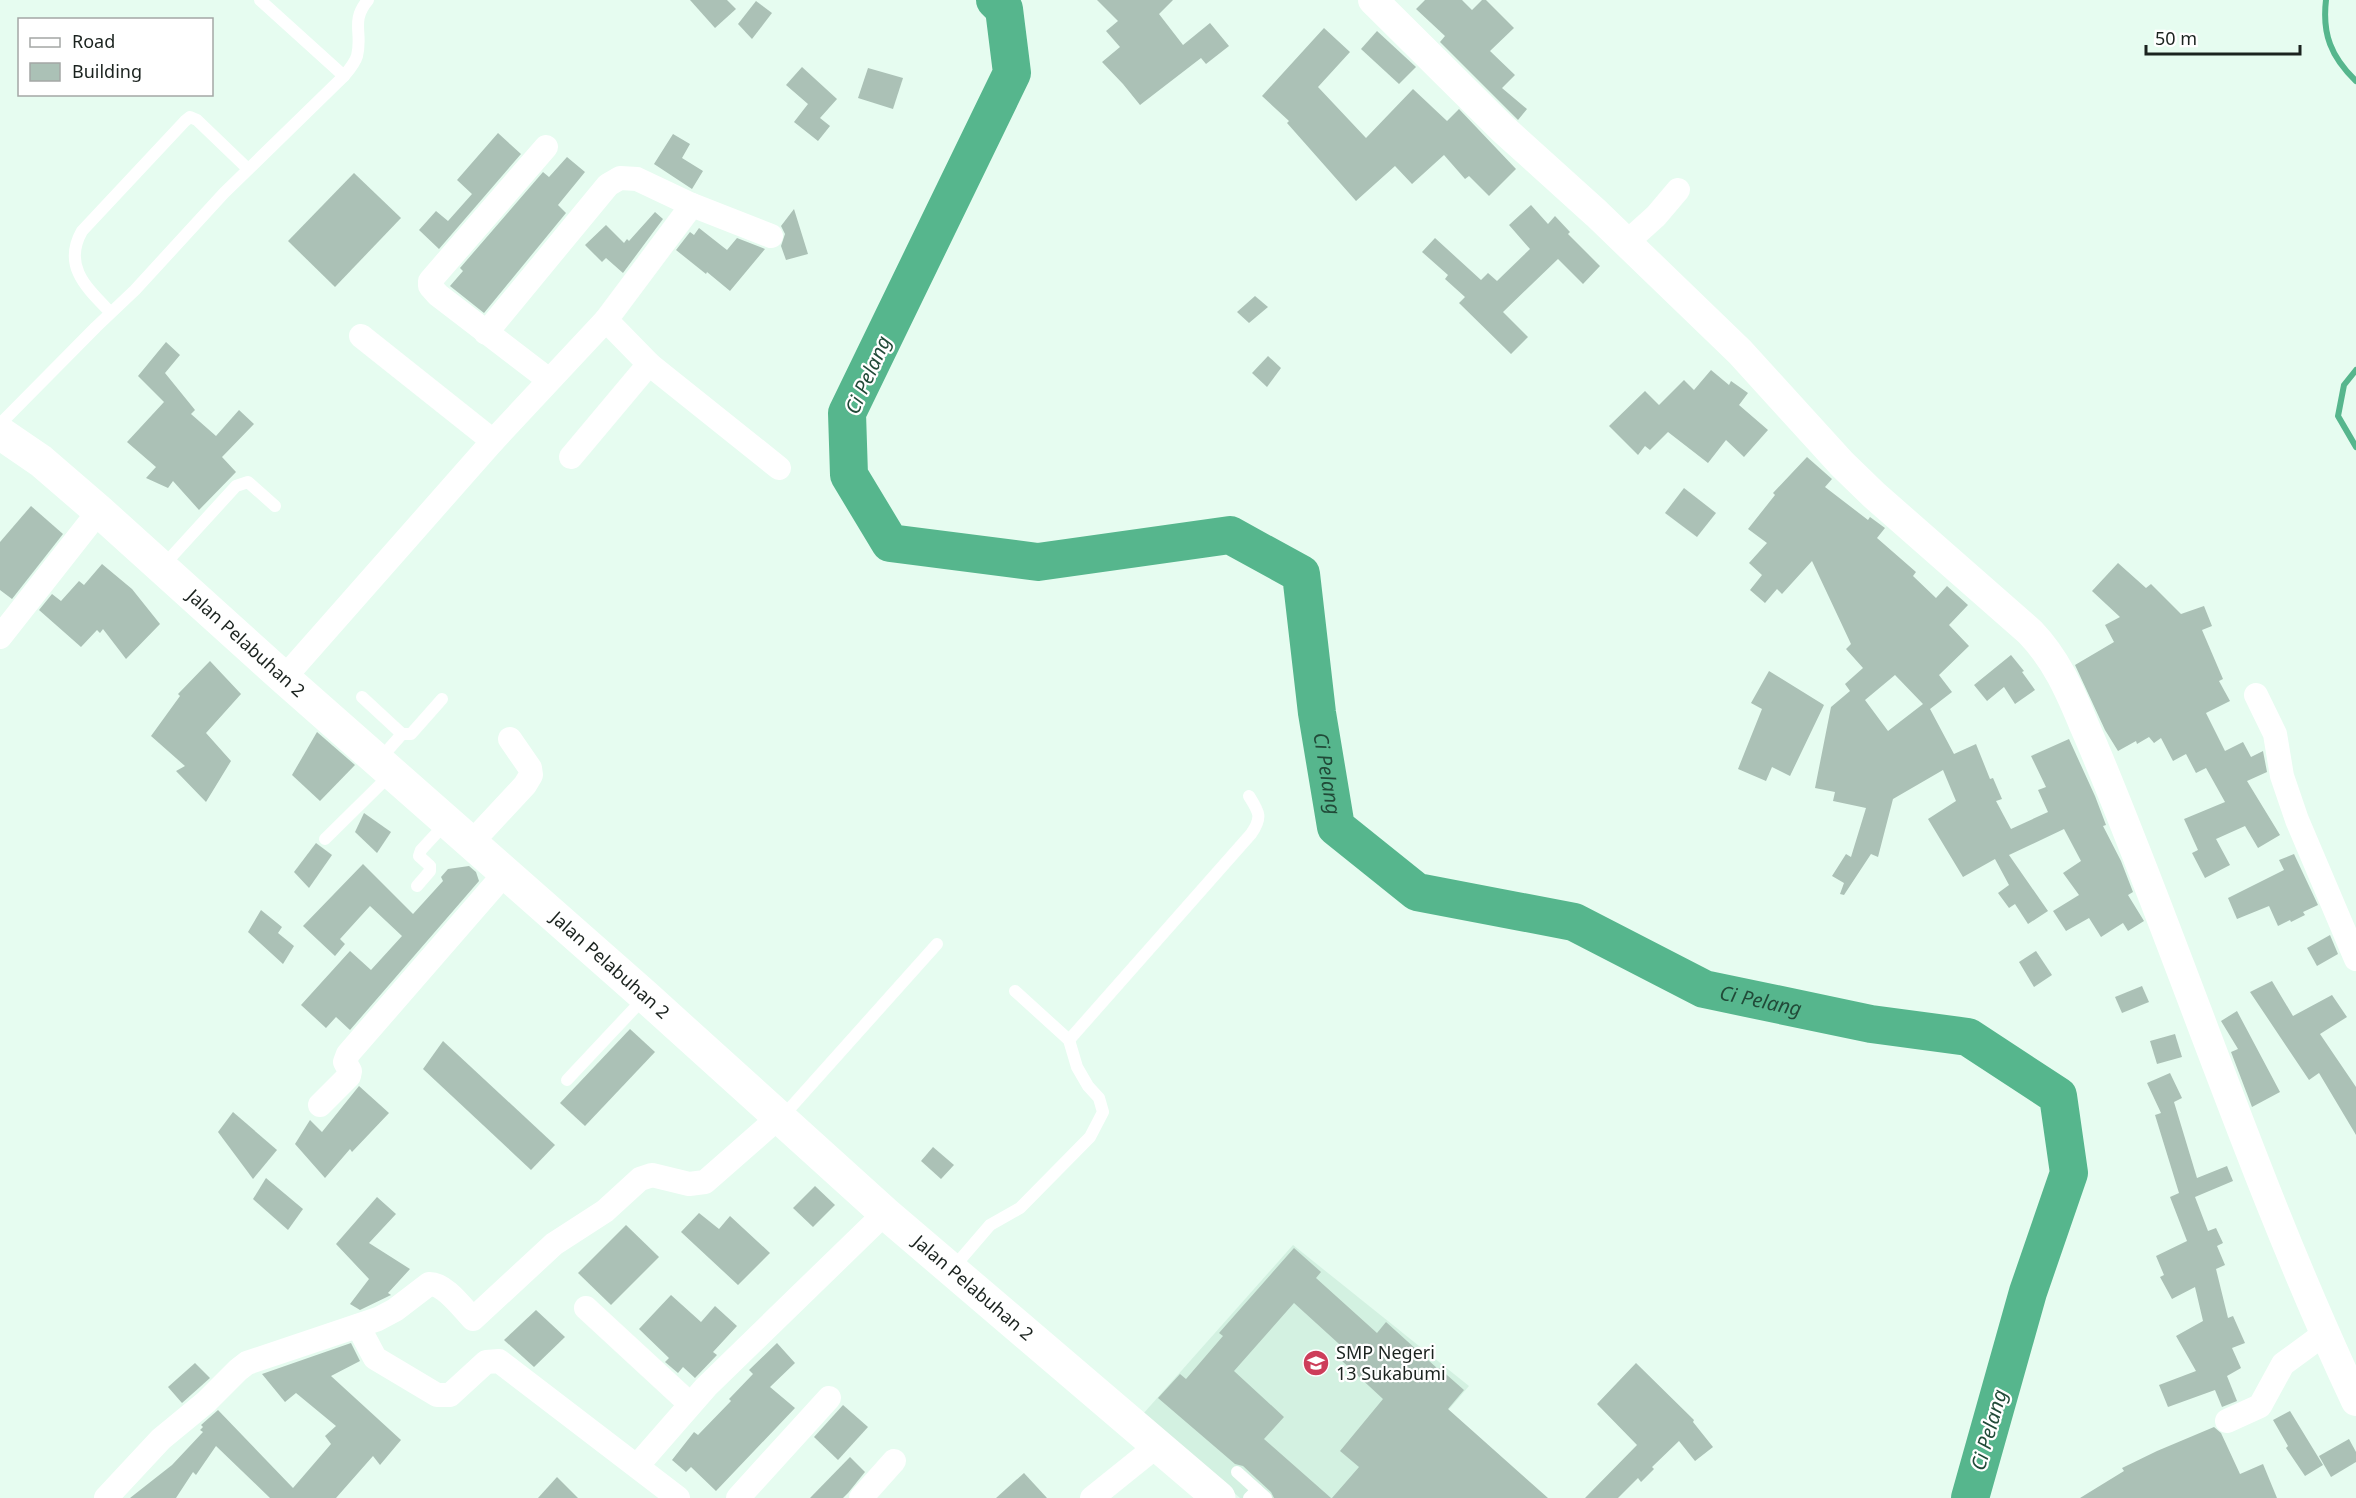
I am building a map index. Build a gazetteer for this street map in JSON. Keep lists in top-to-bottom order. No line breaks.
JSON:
{"streets":{"main road":["Jalan Pelabuhan 2"]},"water":["Ci Pelang"],"places":{"school or university":["SMP Negeri 13 Sukabumi"]},"legend":["Road","Building"],"scale_bar":"50 m"}
